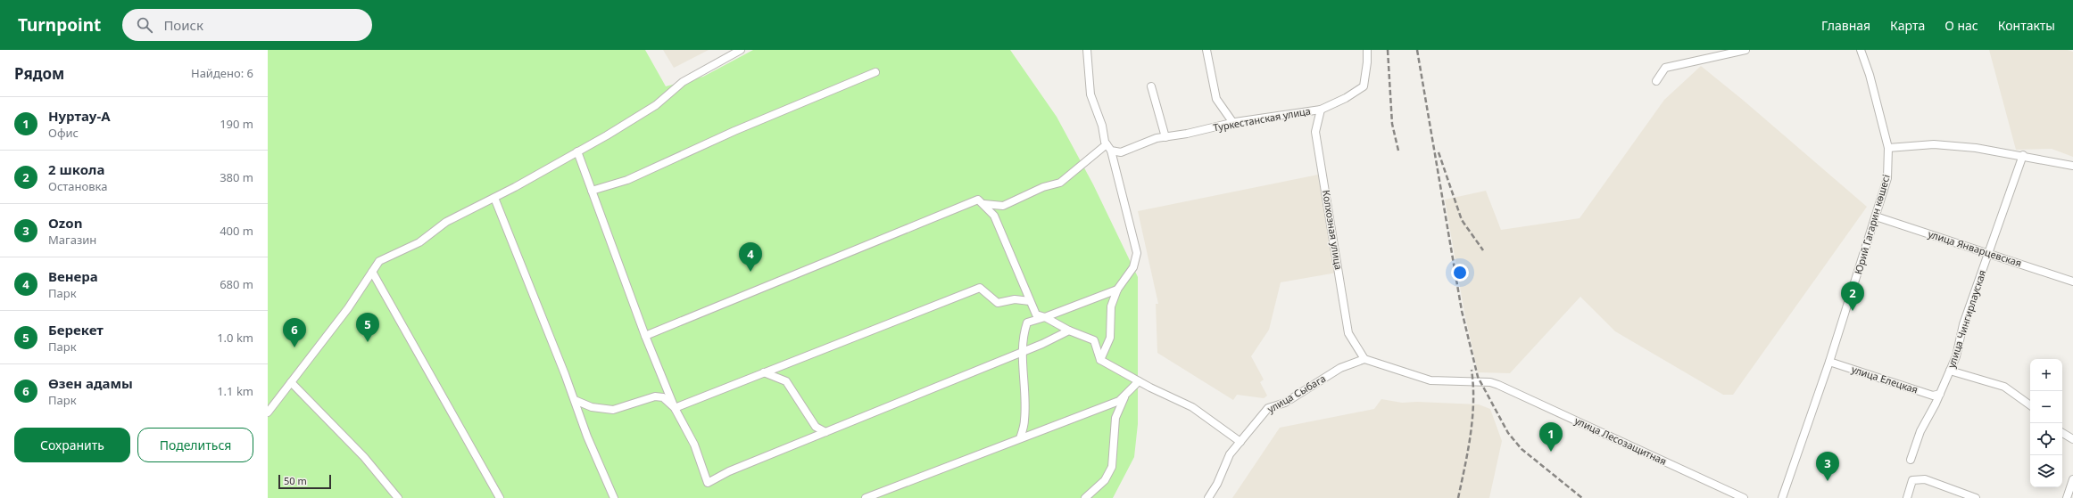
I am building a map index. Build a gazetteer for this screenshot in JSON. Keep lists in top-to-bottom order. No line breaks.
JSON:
{"streets":{"street":["Туркестанская улица","Юрий Гагарин көшесі","Колхозная улица","улица Январцевская","улица Чингирлауская","улица Елецкая","улица Сыбага","улица Лесозащитная"]},"crossings":[["Туркестанская улица","Колхозная улица"],["Юрий Гагарин көшесі","улица Январцевская"],["Юрий Гагарин көшесі","улица Елецкая"],["Колхозная улица","улица Сыбага"],["Колхозная улица","улица Лесозащитная"],["улица Январцевская","улица Чингирлауская"],["улица Чингирлауская","улица Елецкая"],["улица Сыбага","улица Лесозащитная"]],"scale_bar":"50 m","page":{"header":"Turnpoint","search":"Поиск","nav":["Главная","Карта","О нас","Контакты"],"heading":["Рядом","Найдено: 6"],"list":[{"mark":"1","name":"Нуртау-А","note":"Офис","value":"190 m"},{"mark":"2","name":"2 школа","note":"Остановка","value":"380 m"},{"mark":"3","name":"Ozon","note":"Магазин","value":"400 m"},{"mark":"4","name":"Венера","note":"Парк","value":"680 m"},{"mark":"5","name":"Берекет","note":"Парк","value":"1.0 km"},{"mark":"6","name":"Өзен адамы","note":"Парк","value":"1.1 km"}],"pins":["4","2","5","6","1","3"],"map_buttons":["+","−"],"buttons":["Сохранить","Поделиться"],"scale":"50 m"}}
